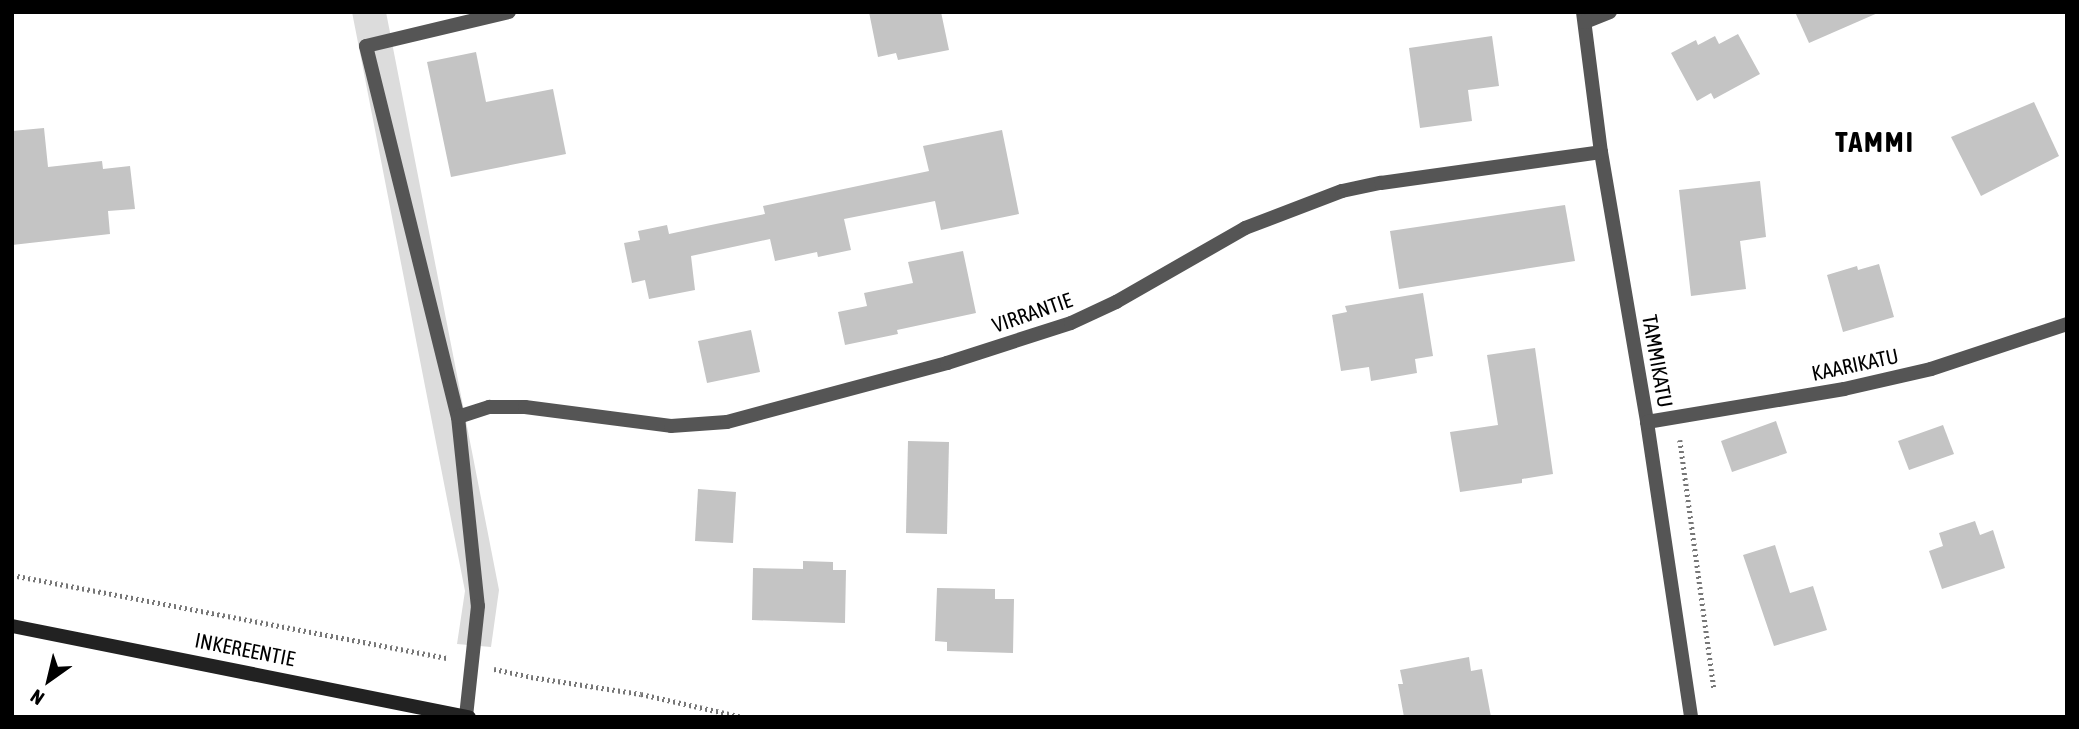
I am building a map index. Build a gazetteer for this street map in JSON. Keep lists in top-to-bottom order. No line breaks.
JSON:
{"streets":{"street":["VIRRANTIE","TAMMIKATU","KAARIKATU","INKEREENTIE"]},"crossings":[["VIRRANTIE","TAMMIKATU"],["TAMMIKATU","KAARIKATU"]],"districts":["TAMMI"],"north":"bottom left"}
